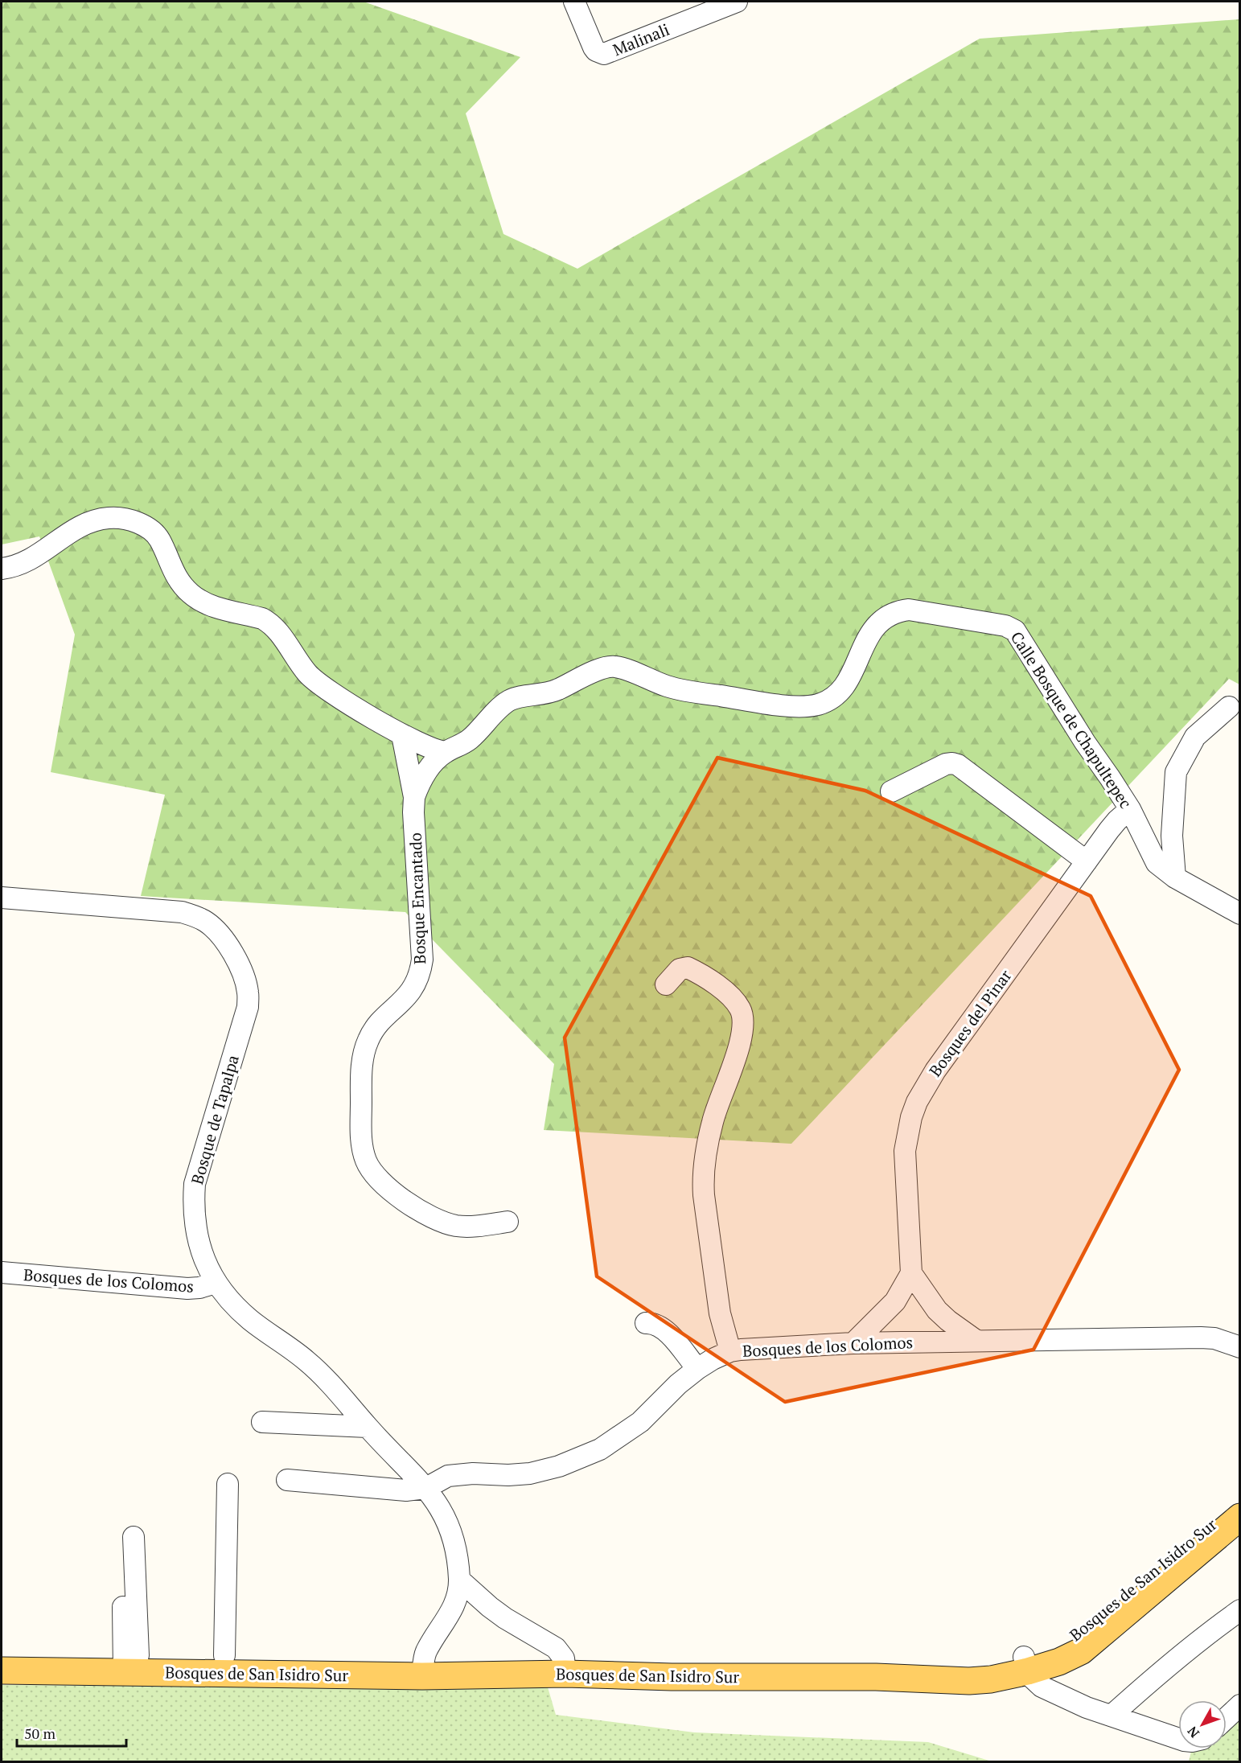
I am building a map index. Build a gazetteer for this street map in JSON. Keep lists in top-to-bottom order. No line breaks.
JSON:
{"streets":{"main road":["Bosques de San Isidro Sur"],"street":["Malinali","Calle Bosque de Chapultepec","Bosque Encantado","Bosques del Pinar","Bosque de Tapalpa","Bosques de los Colomos"]},"crossings":[["Calle Bosque de Chapultepec","Bosque Encantado"],["Calle Bosque de Chapultepec","Bosques del Pinar"],["Bosque de Tapalpa","Bosques de los Colomos"],["Bosque de Tapalpa","Bosques de San Isidro Sur"]],"scale_bar":"50 m","north":"bottom left"}
